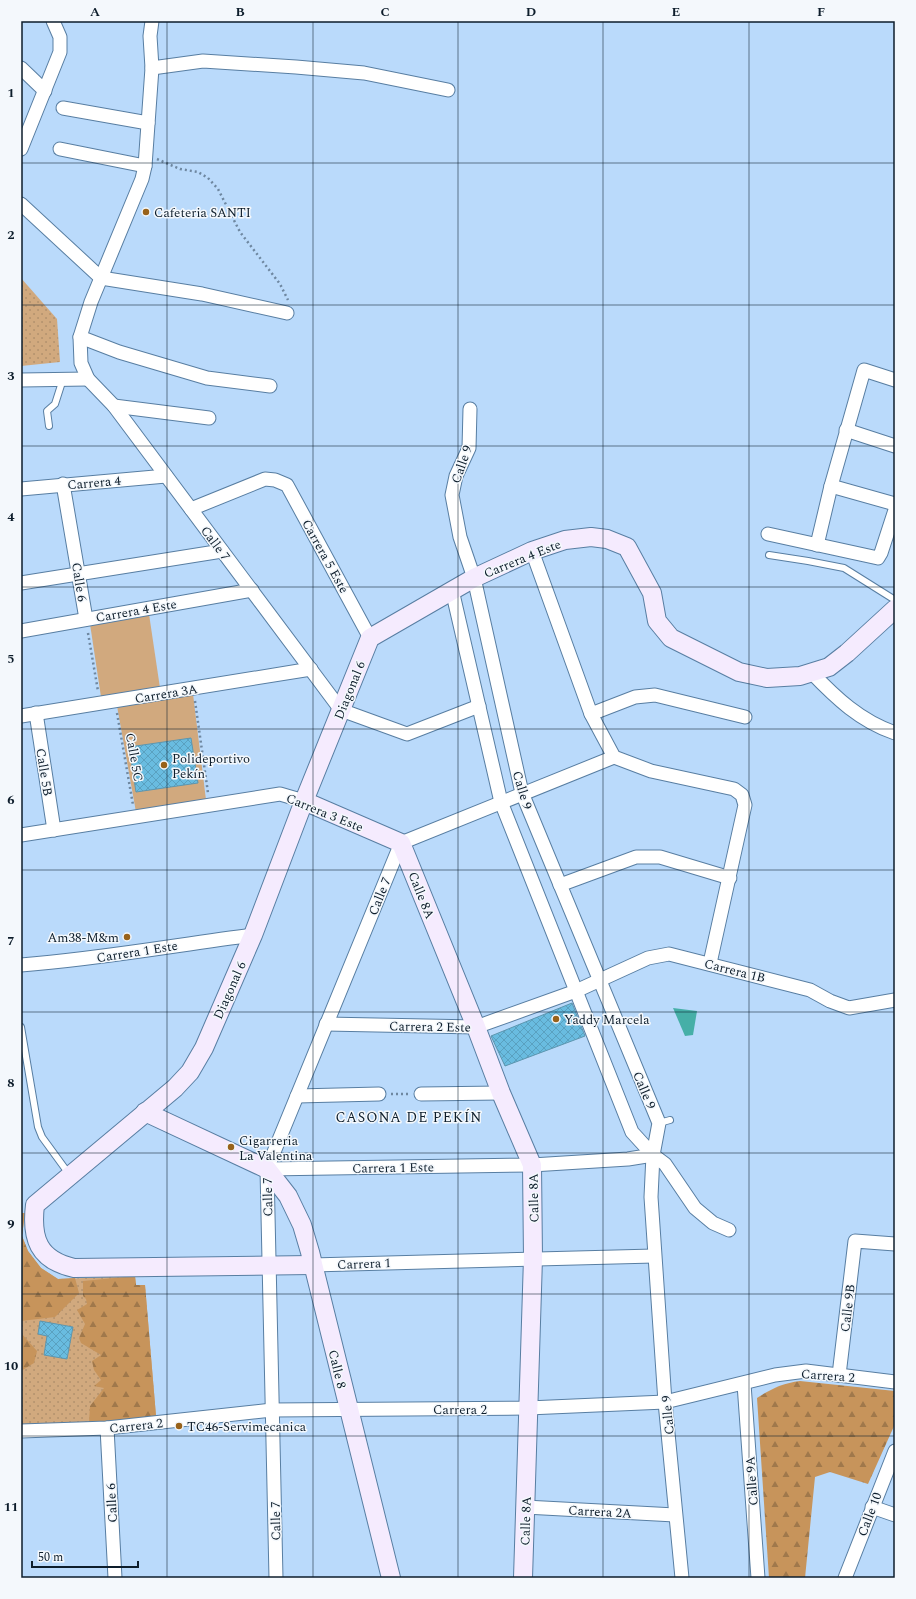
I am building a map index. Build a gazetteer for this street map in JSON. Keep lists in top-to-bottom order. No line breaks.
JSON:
{"streets":{"main road":["Carrera 4 Este","Diagonal 6","Carrera 3 Este","Calle 8A","Carrera 1 Este","Carrera 1","Calle 8"],"street":["Calle 9","Carrera 4","Calle 7","Carrera 5 Este","Calle 6","Carrera 3A","Calle 5B","Carrera 1B","Carrera 2 Este","Calle 9B","Carrera 2","Calle 9A","Carrera 2A","Calle 10"],"path":["Calle 5C"]},"crossings":[["Calle 9","Carrera 4 Este"],["Calle 9","Carrera 1 Este"],["Calle 9","Carrera 1B"],["Calle 9","Carrera 2 Este"],["Calle 9","Carrera 1"],["Calle 9","Carrera 2"],["Calle 9","Carrera 2A"],["Carrera 4","Calle 7"],["Carrera 4","Calle 6"],["Calle 7","Carrera 5 Este"],["Calle 7","Carrera 4 Este"],["Calle 7","Diagonal 6"],["Calle 7","Carrera 3A"],["Calle 7","Carrera 3 Este"],["Calle 7","Calle 8A"],["Calle 7","Carrera 1 Este"],["Calle 7","Carrera 2 Este"],["Calle 7","Carrera 1"],["Calle 7","Calle 8"],["Calle 7","Carrera 2"],["Carrera 5 Este","Carrera 4 Este"],["Carrera 5 Este","Diagonal 6"],["Carrera 4 Este","Calle 6"],["Carrera 4 Este","Diagonal 6"],["Calle 6","Carrera 3A"],["Calle 6","Carrera 2"],["Diagonal 6","Carrera 3 Este"],["Diagonal 6","Carrera 1 Este"],["Diagonal 6","Carrera 1"],["Carrera 3A","Calle 5C"],["Carrera 3A","Calle 5B"],["Calle 5C","Carrera 3 Este"],["Calle 5B","Carrera 3 Este"],["Carrera 3 Este","Calle 8A"],["Calle 8A","Carrera 1 Este"],["Calle 8A","Carrera 2 Este"],["Calle 8A","Carrera 1"],["Calle 8A","Carrera 2"],["Calle 8A","Carrera 2A"],["Carrera 1 Este","Calle 8"],["Carrera 1B","Carrera 2 Este"],["Carrera 1","Calle 8"],["Calle 9B","Carrera 2"],["Calle 8","Carrera 2"],["Carrera 2","Calle 9A"]],"districts":["CASONA DE PEKÍN"],"places":["Cafeteria SANTI","Polideportivo Pekín","Am38-M&m","Yaddy Marcela","Cigarreria La Valentina","TC46-Servimecanica"],"scale_bar":"50 m","grid":{"columns":["A","B","C","D","E","F"],"rows":["1","2","3","4","5","6","7","8","9","10","11"]}}
